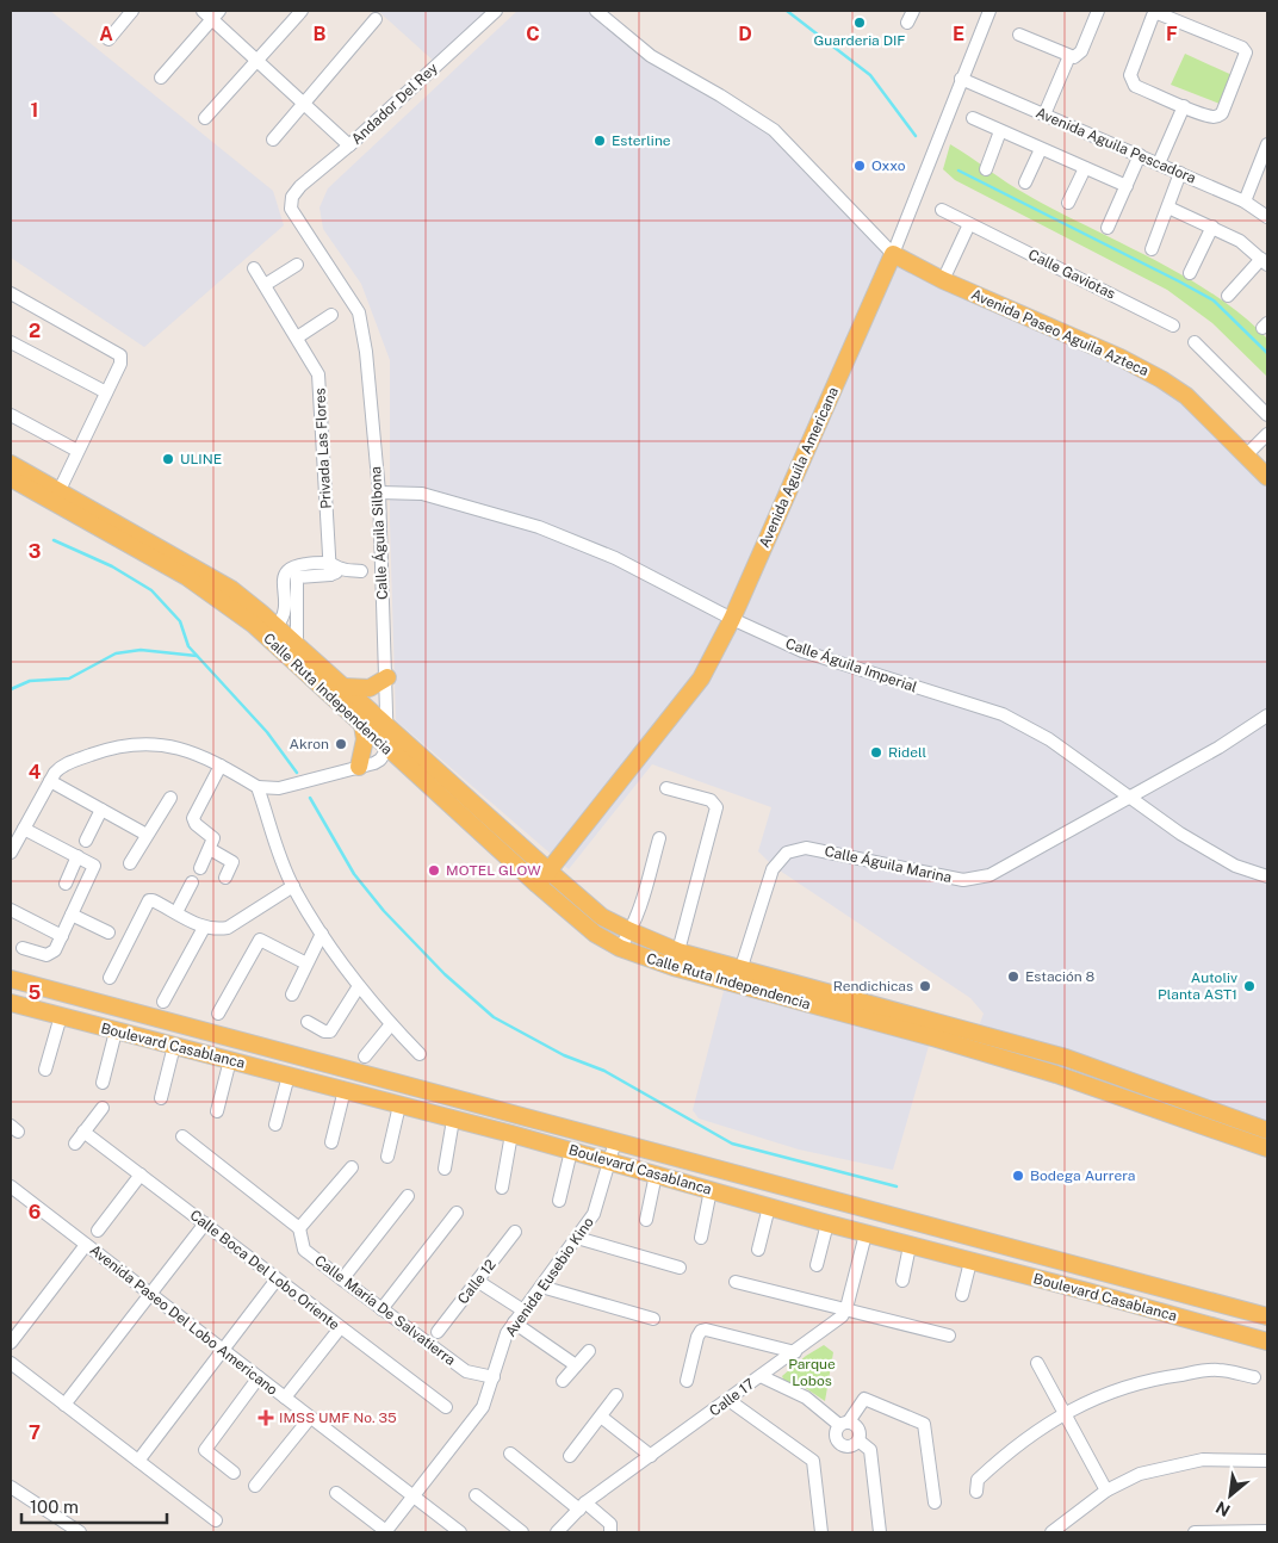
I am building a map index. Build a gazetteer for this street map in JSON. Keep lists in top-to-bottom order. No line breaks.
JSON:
{"streets":{"main road":["Avenida Paseo Aguila Azteca","Avenida Aguila Americana","Calle Ruta Independencia","Boulevard Casablanca"],"street":["Andador Del Rey","Avenida Aguila Pescadora","Calle Gaviotas","Privada Las Flores","Calle Águila Silbona","Calle Águila Imperial","Calle Águila Marina","Calle Boca Del Lobo Oriente","Avenida Eusebio Kino","Calle 12","Calle María De Salvatierra","Avenida Paseo Del Lobo Americano","Calle 17"]},"crossings":[["Andador Del Rey","Calle Águila Silbona"],["Avenida Aguila Pescadora","Avenida Aguila Americana"],["Avenida Paseo Aguila Azteca","Avenida Aguila Americana"],["Avenida Aguila Americana","Calle Águila Imperial"],["Avenida Aguila Americana","Calle Ruta Independencia"],["Calle Águila Silbona","Calle Águila Imperial"],["Calle Águila Silbona","Calle Ruta Independencia"],["Calle Águila Imperial","Calle Águila Marina"],["Calle Ruta Independencia","Calle Águila Marina"],["Boulevard Casablanca","Avenida Eusebio Kino"],["Avenida Eusebio Kino","Calle María De Salvatierra"],["Avenida Eusebio Kino","Avenida Paseo Del Lobo Americano"]],"parks":["Parque Lobos"],"places":{"other":["Guarderia DIF","Esterline","Oxxo","ULINE","Akron","Ridell","MOTEL GLOW","Estación 8","Rendichicas","Autoliv Planta AST1","Bodega Aurrera"],"health":["IMSS UMF No. 35"]},"scale_bar":"100 m","north":"bottom left","grid":{"columns":["A","B","C","D","E","F"],"rows":["1","2","3","4","5","6","7"]}}
